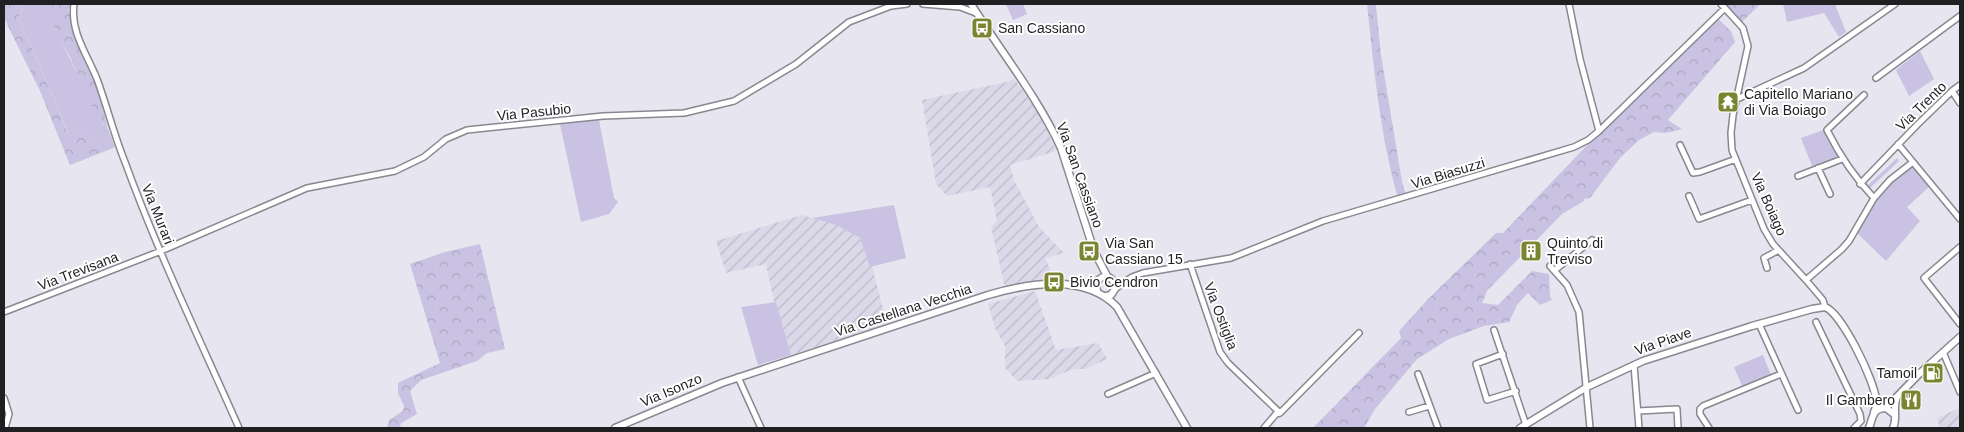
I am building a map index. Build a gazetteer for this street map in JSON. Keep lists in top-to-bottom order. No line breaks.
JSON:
{"streets":{"main road":["Via San Cassiano","Via Boiago","Via Castellana Vecchia","Via Piave","Via Isonzo"],"street":["Via Trento","Via Pasubio","Via Biasuzzi","Via Murari","Via Trevisana","Via Ostiglia"]},"crossings":[["Via Pasubio","Via Murari"],["Via Pasubio","Via Trevisana"],["Via Biasuzzi","Via San Cassiano"],["Via Biasuzzi","Via Boiago"],["Via Biasuzzi","Via Castellana Vecchia"],["Via Biasuzzi","Via Ostiglia"],["Via San Cassiano","Via Castellana Vecchia"],["Via Boiago","Via Piave"],["Via Murari","Via Trevisana"],["Via Castellana Vecchia","Via Isonzo"]],"places":{"bus stop":["San Cassiano","Via San Cassiano 15","Bivio Cendron"],"temple":["Capitello Mariano di Via Boiago"],"building":["Quinto di Treviso"],"fuel station":["Tamoil"],"restaurant":["Il Gambero"]}}
